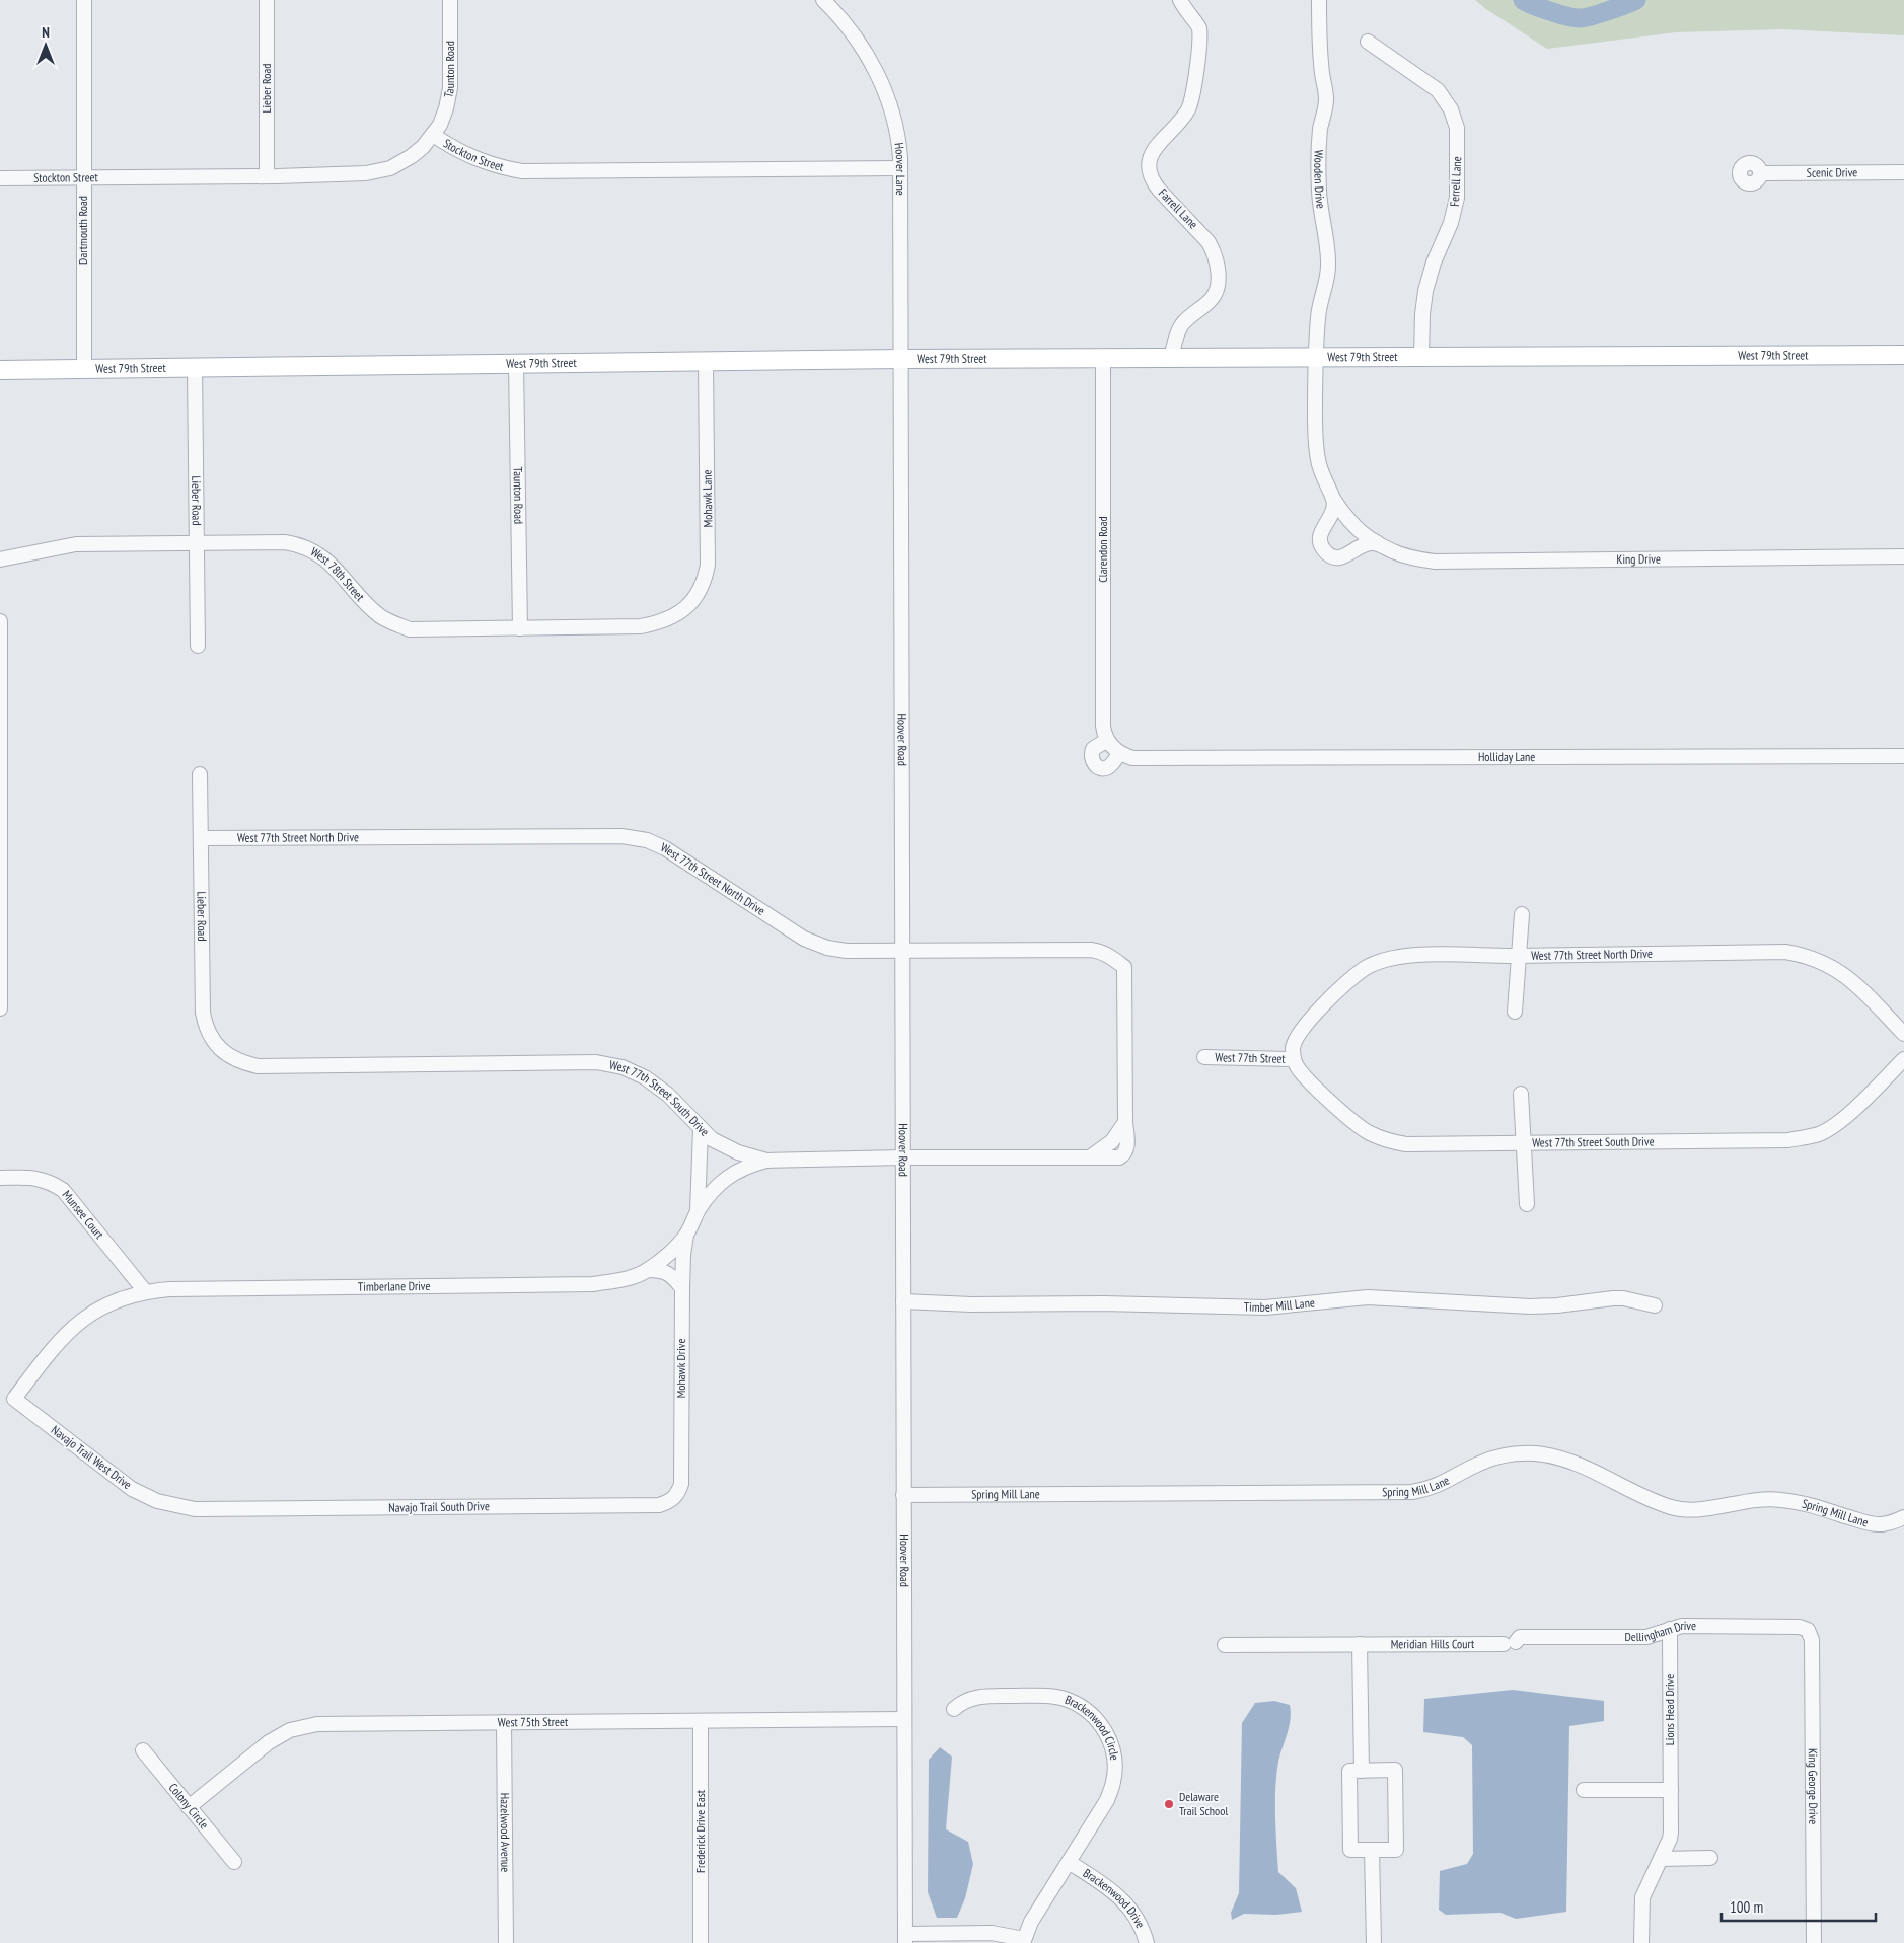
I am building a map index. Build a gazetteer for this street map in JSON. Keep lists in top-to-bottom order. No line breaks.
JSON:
{"streets":{"main road":["West 79th Street"],"street":["Taunton Road","Lieber Road","Stockton Street","Hoover Lane","Scenic Drive","Wooden Drive","Ferrell Lane","Farrell Lane","Dartmouth Road","Mohawk Lane","Clarendon Road","King Drive","West 78th Street","Hoover Road","Holliday Lane","West 77th Street North Drive","West 77th Street","West 77th Street South Drive","Munsee Court","Timberlane Drive","Timber Mill Lane","Mohawk Drive","Navajo Trail West Drive","Spring Mill Lane","Navajo Trail South Drive","Dellingham Drive","Meridian Hills Court","Lions Head Drive","West 75th Street","Brackenwood Circle","King George Drive","Colony Circle","Frederick Drive East","Hazelwood Avenue","Brackenwood Drive"]},"crossings":[["Taunton Road","Stockton Street"],["Taunton Road","West 79th Street"],["Taunton Road","West 78th Street"],["Lieber Road","Stockton Street"],["Lieber Road","West 79th Street"],["Lieber Road","West 78th Street"],["Lieber Road","West 77th Street North Drive"],["Lieber Road","West 77th Street South Drive"],["Stockton Street","Hoover Lane"],["Stockton Street","Dartmouth Road"],["Hoover Lane","West 79th Street"],["Hoover Lane","Hoover Road"],["Wooden Drive","West 79th Street"],["Wooden Drive","King Drive"],["Ferrell Lane","West 79th Street"],["Farrell Lane","West 79th Street"],["Dartmouth Road","West 79th Street"],["West 79th Street","Mohawk Lane"],["West 79th Street","Clarendon Road"],["West 79th Street","King Drive"],["West 79th Street","Hoover Road"],["Mohawk Lane","West 78th Street"],["Clarendon Road","Holliday Lane"],["Hoover Road","West 77th Street North Drive"],["Hoover Road","West 77th Street South Drive"],["Hoover Road","Timber Mill Lane"],["Hoover Road","Spring Mill Lane"],["Hoover Road","West 75th Street"],["West 77th Street North Drive","West 77th Street"],["West 77th Street North Drive","West 77th Street South Drive"],["West 77th Street","West 77th Street South Drive"],["West 77th Street South Drive","Timberlane Drive"],["Munsee Court","Timberlane Drive"],["Timberlane Drive","Mohawk Drive"],["Timberlane Drive","Navajo Trail West Drive"],["Mohawk Drive","Navajo Trail South Drive"],["Navajo Trail West Drive","Navajo Trail South Drive"],["Dellingham Drive","Meridian Hills Court"],["Dellingham Drive","Lions Head Drive"],["Dellingham Drive","King George Drive"],["West 75th Street","Colony Circle"],["West 75th Street","Frederick Drive East"],["West 75th Street","Hazelwood Avenue"],["Brackenwood Circle","Brackenwood Drive"]],"places":["Delaware Trail School"],"scale_bar":"100 m","north":"top"}
